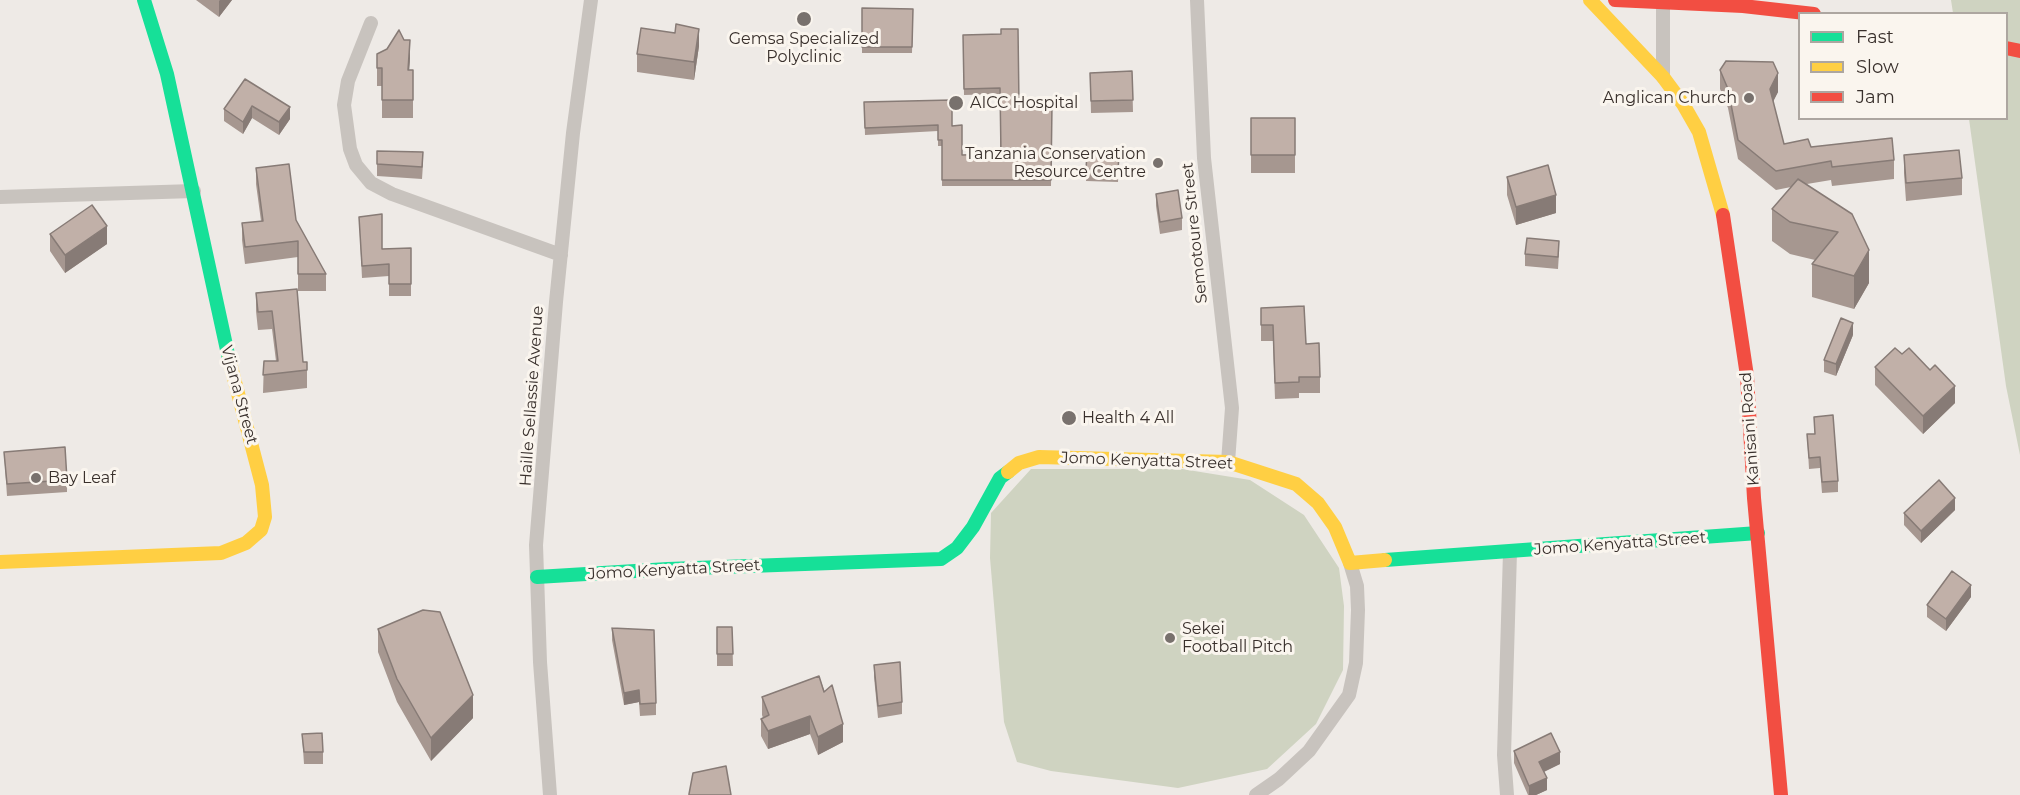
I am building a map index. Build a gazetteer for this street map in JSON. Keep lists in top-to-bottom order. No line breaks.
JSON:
{"streets":{"street":["Semotoure Street","Vijana Street","Haille Sellassie Avenue","Kanisani Road","Jomo Kenyatta Street"]},"crossings":[["Semotoure Street","Jomo Kenyatta Street"],["Haille Sellassie Avenue","Jomo Kenyatta Street"],["Kanisani Road","Jomo Kenyatta Street"]],"places":["Gemsa Specialized Polyclinic","Anglican Church","AICC Hospital","Tanzania Conservation Resource Centre","Health 4 All","Bay Leaf","Sekei Football Pitch"],"legend":["Fast","Slow","Jam"]}
